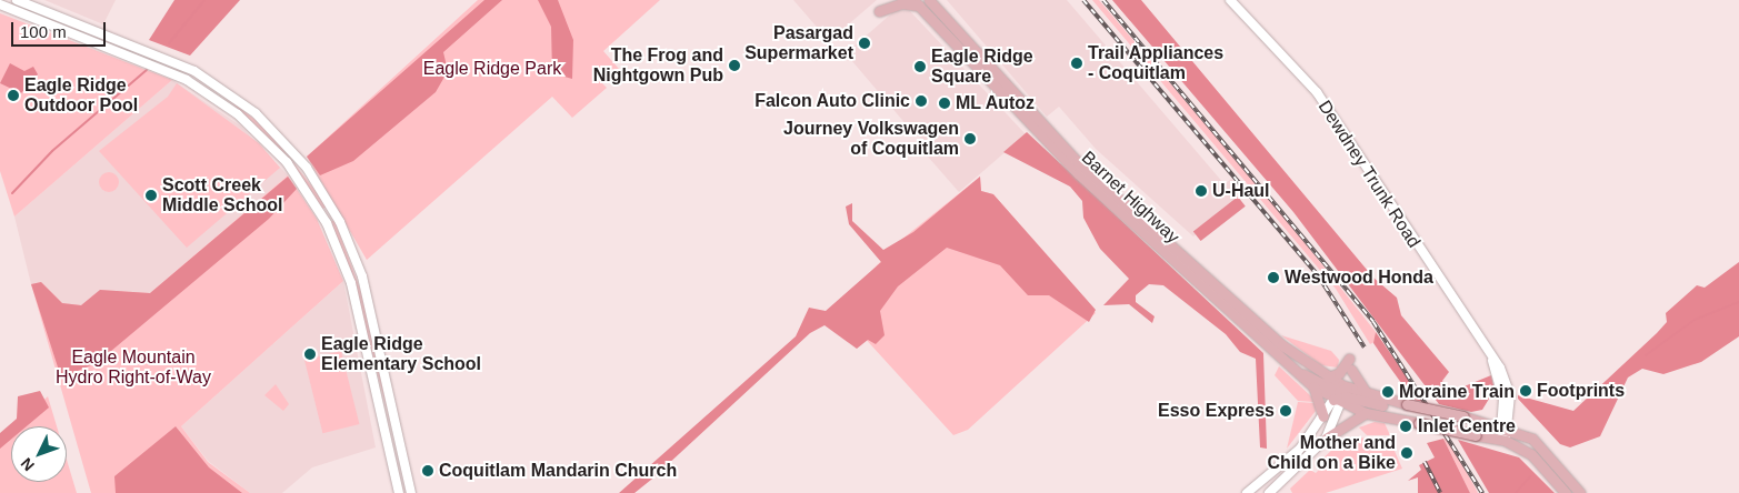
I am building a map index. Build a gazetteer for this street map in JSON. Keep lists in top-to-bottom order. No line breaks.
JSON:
{"streets":{"main road":["Dewdney Trunk Road","Barnet Highway"]},"parks":["Eagle Ridge Park","Eagle Mountain Hydro Right-of-Way"],"places":["Pasargad Supermarket","Trail Appliances - Coquitlam","The Frog and Nightgown Pub","Eagle Ridge Square","Eagle Ridge Outdoor Pool","Falcon Auto Clinic","ML Autoz","Journey Volkswagen of Coquitlam","U-Haul","Scott Creek Middle School","Westwood Honda","Eagle Ridge Elementary School","Footprints","Moraine Train","Esso Express","Inlet Centre","Mother and Child on a Bike","Coquitlam Mandarin Church"],"scale_bar":"100 m","north":"bottom left"}
